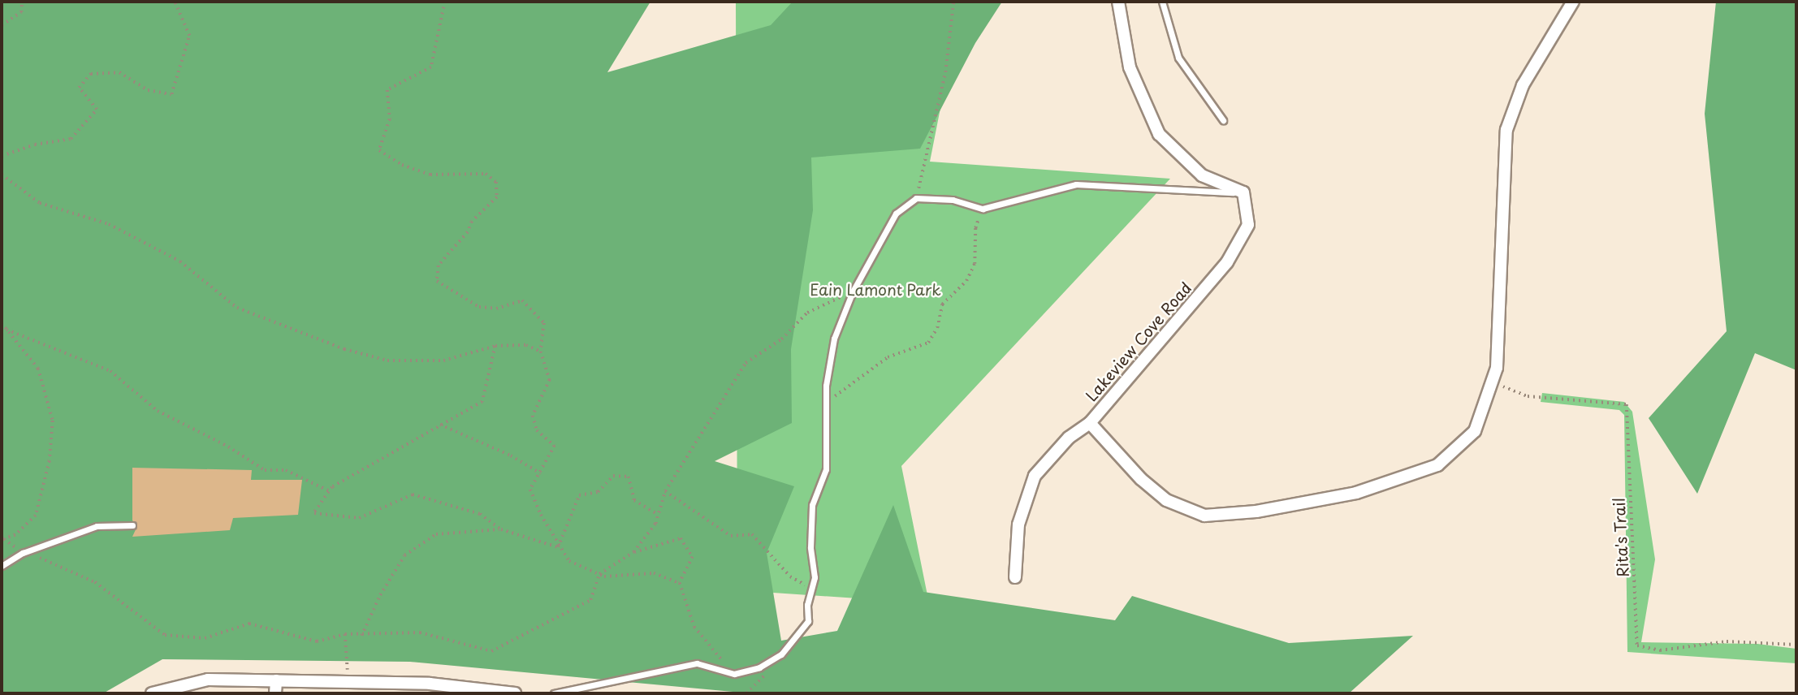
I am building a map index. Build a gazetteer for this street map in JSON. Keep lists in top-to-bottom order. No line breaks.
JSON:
{"streets":{"street":["Lakeview Cove Road"],"path":["Rita's Trail"]},"crossings":[["Lakeview Cove Road","Rita's Trail"]],"parks":["Eain Lamont Park"]}
